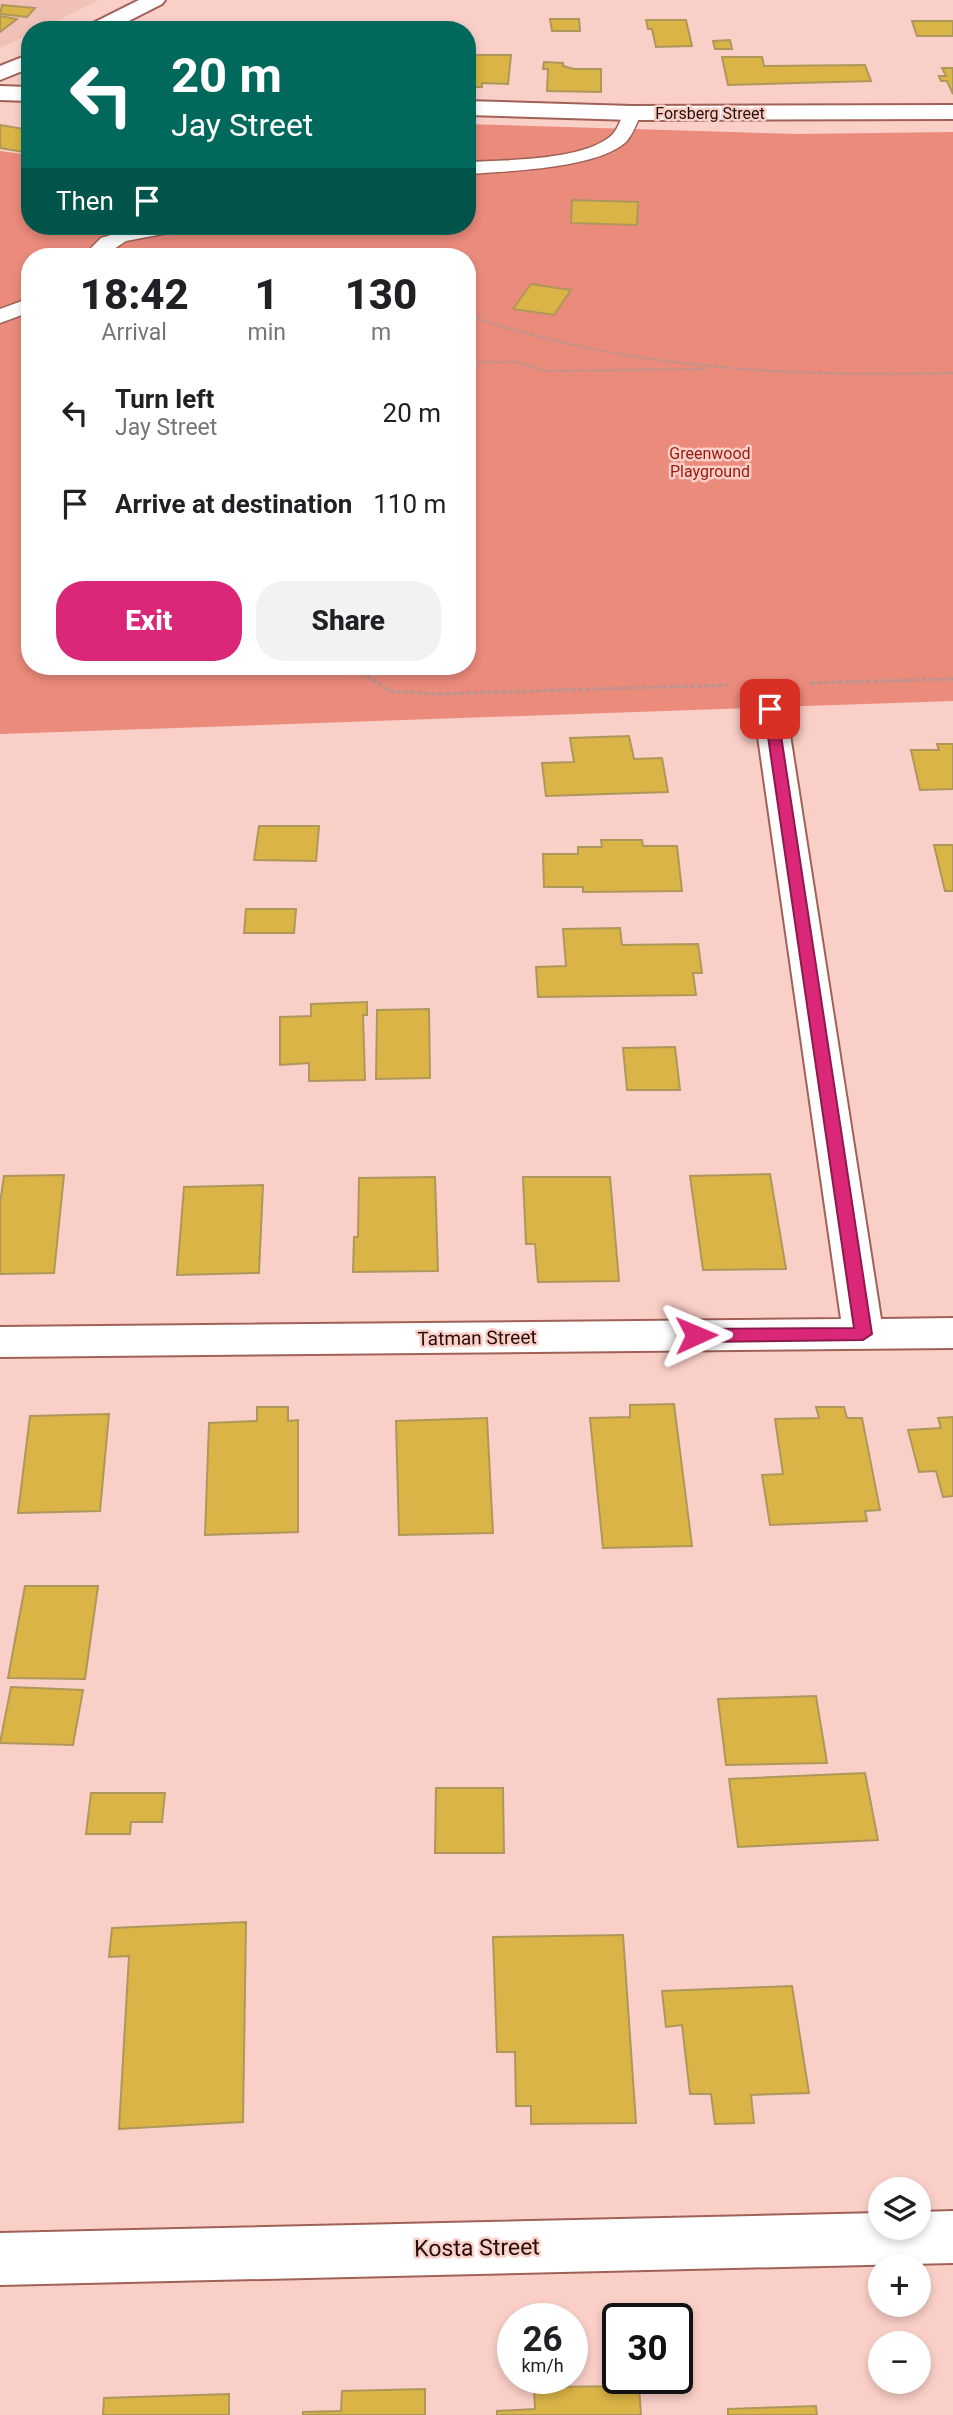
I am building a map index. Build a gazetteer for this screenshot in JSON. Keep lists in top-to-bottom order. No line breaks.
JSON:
{"streets":{"street":["Forsberg Street","Tatman Street","Kosta Street"]},"parks":["Greenwood Playground"],"page":{"turn":["20 m","Jay Street"],"then":"Then","eta":["18:42","Arrival","1","min","130","m"],"list":[{"name":"Turn left","note":"Jay Street","value":"20 m"},{"name":"Arrive at destination","value":"110 m"}],"buttons":["Exit","Share"],"map_buttons":["+","−"],"speed":"26 km/h","limit":"30"}}
